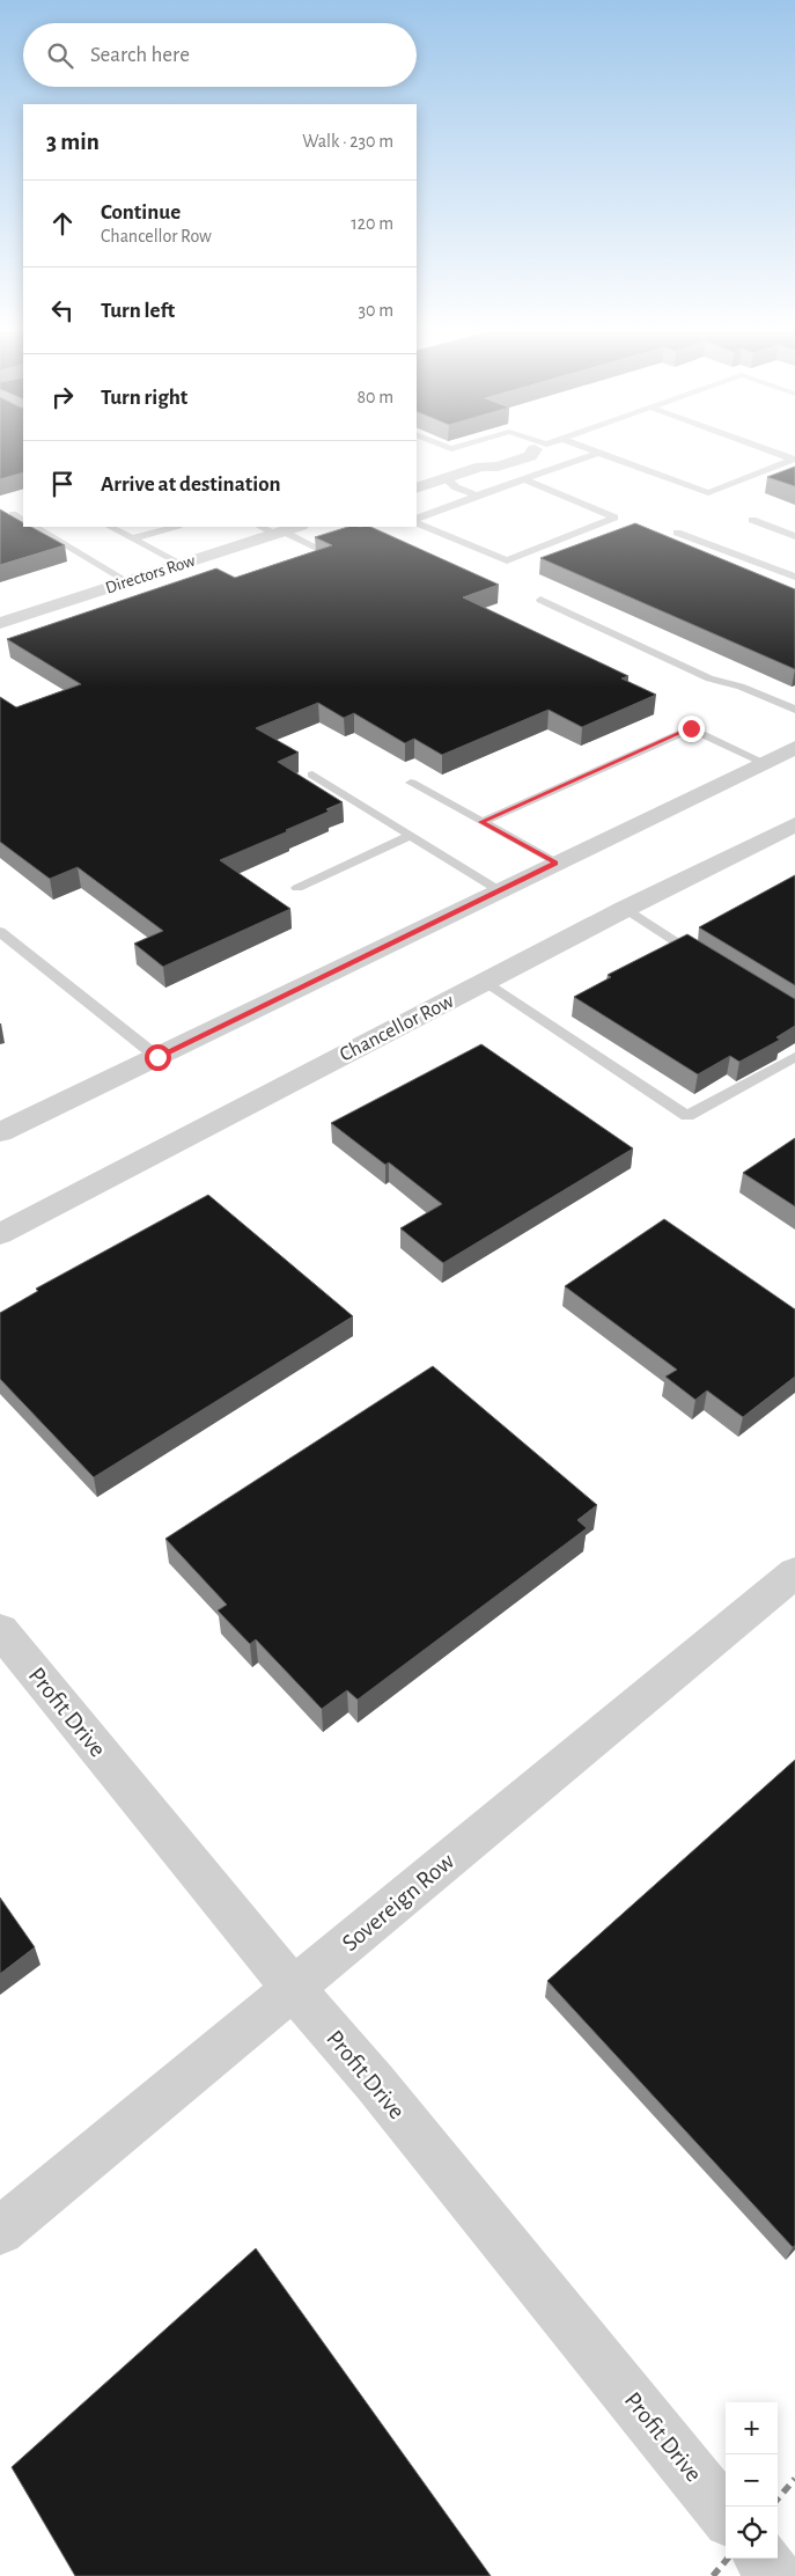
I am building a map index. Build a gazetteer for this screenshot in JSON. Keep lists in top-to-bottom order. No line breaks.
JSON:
{"streets":{"street":["Directors Row","Chancellor Row","Profit Drive","Sovereign Row"]},"crossings":[["Profit Drive","Sovereign Row"]],"page":{"search":"Search here","heading":["3 min","Walk · 230 m"],"list":[["Continue","Chancellor Row","120 m"],["Turn left","30 m"],["Turn right","80 m"],"Arrive at destination"],"map_buttons":["+","−"]}}
